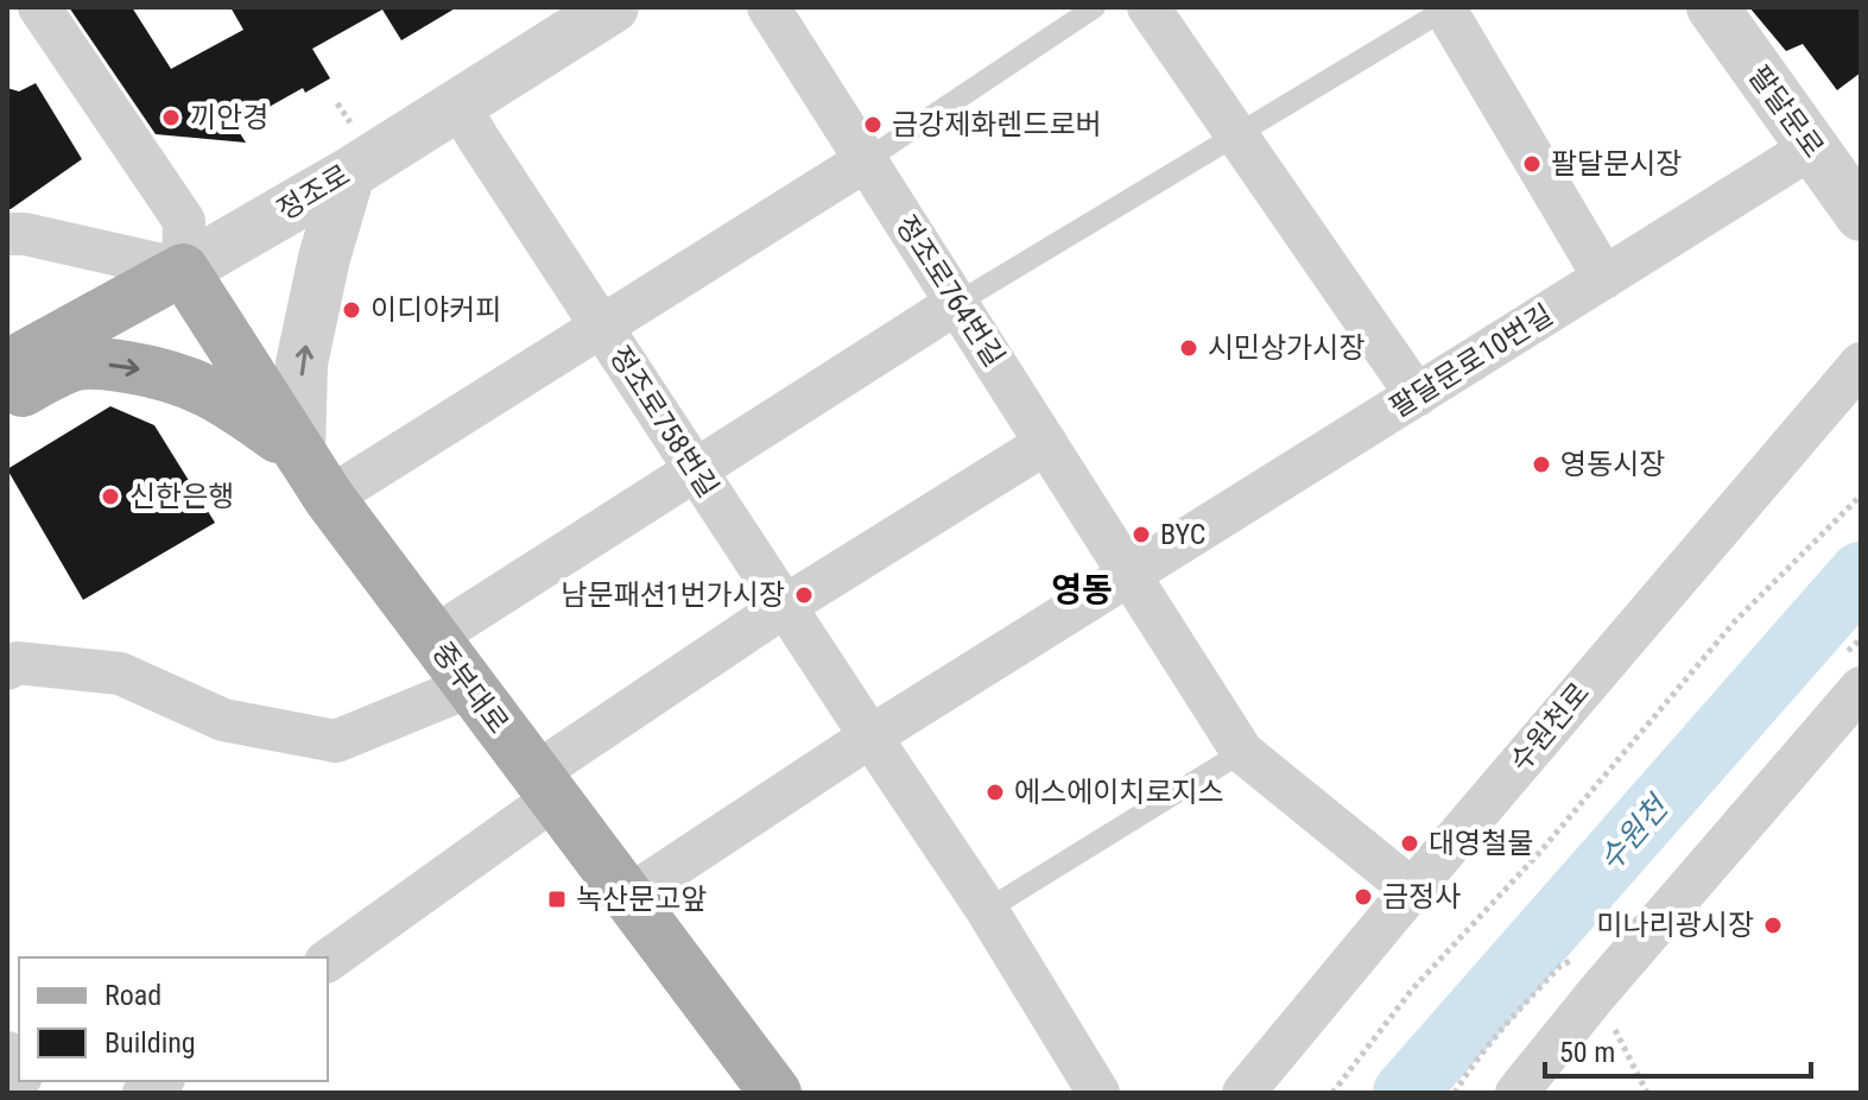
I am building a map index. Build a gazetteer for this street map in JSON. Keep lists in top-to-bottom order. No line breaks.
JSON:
{"streets":{"main road":["정조로","중부대로"],"street":["팔달문로","정조로764번길","팔달문로10번길","정조로758번길","수원천로"]},"crossings":[["팔달문로","팔달문로10번길"],["정조로","정조로758번길"],["정조로","중부대로"],["정조로764번길","팔달문로10번길"],["정조로764번길","수원천로"],["팔달문로10번길","정조로758번길"],["팔달문로10번길","중부대로"]],"districts":["영동"],"water":["수원천"],"places":{"other":["끼안경","금강제화렌드로버","팔달문시장","이디야커피","시민상가시장","영동시장","신한은행","BYC","남문패션1번가시장","에스에이치로지스","대영철물","금정사","미나리광시장"],"transit":["녹산문고앞"]},"legend":["Road","Building"],"scale_bar":"50 m"}
